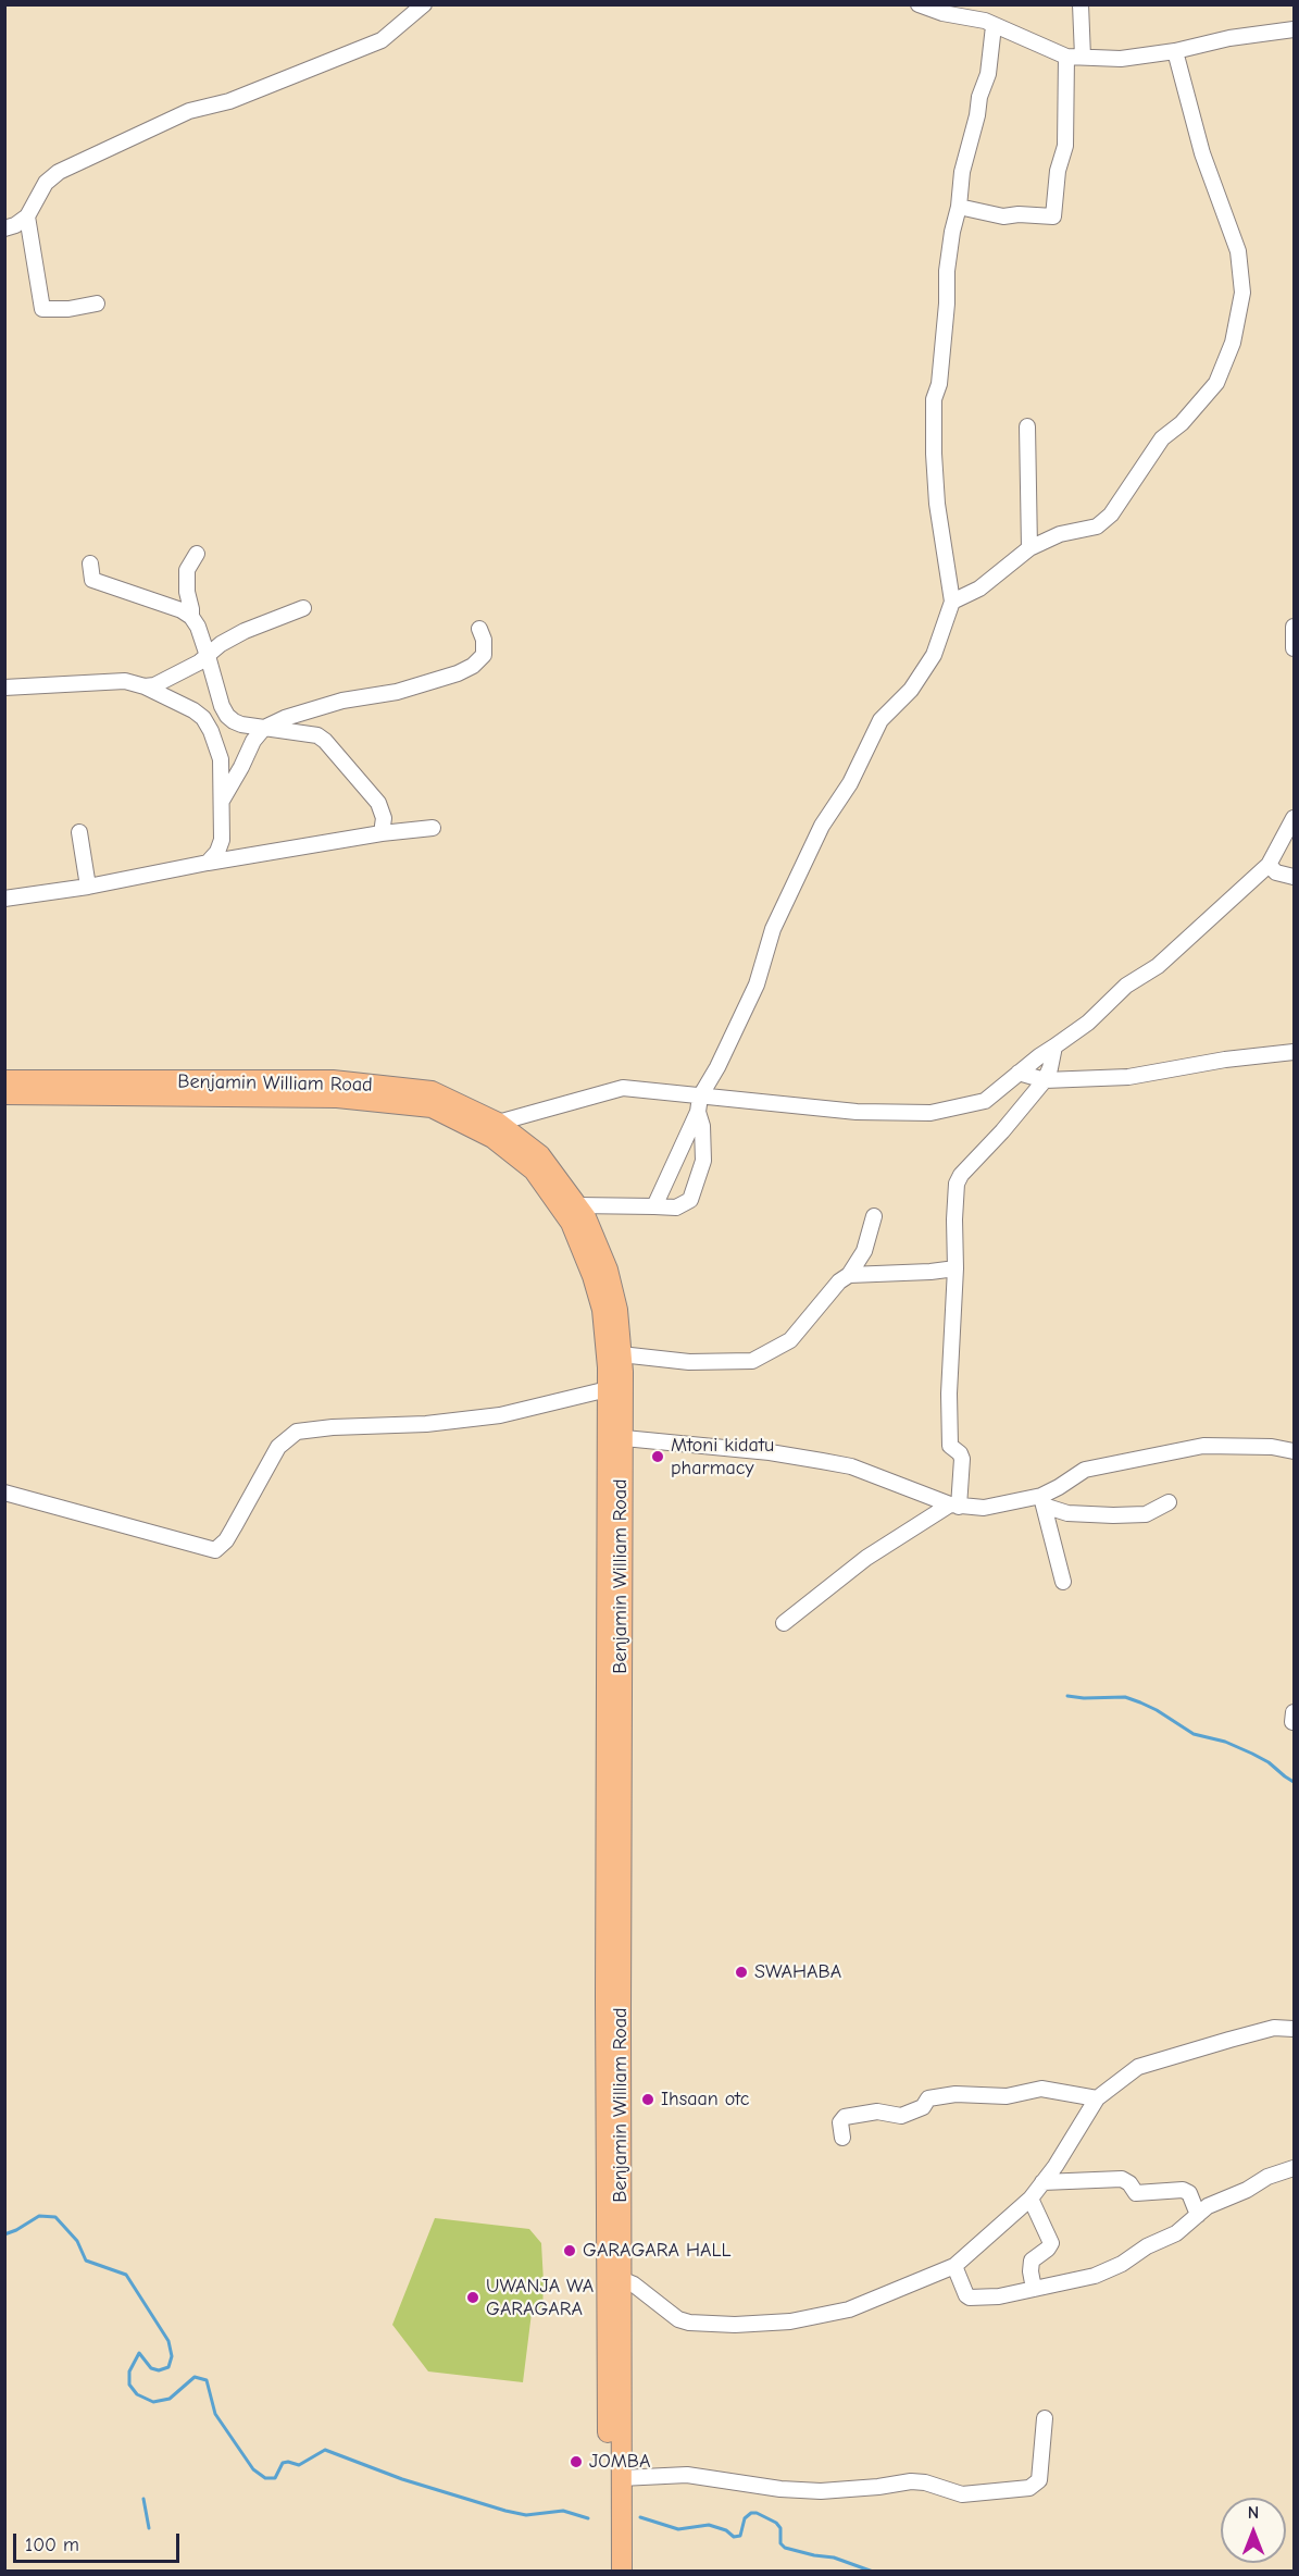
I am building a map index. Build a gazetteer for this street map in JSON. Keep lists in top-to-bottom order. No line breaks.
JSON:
{"streets":{"main road":["Benjamin William Road"]},"places":["Mtoni kidatu pharmacy","SWAHABA","Ihsaan otc","GARAGARA HALL","UWANJA WA GARAGARA","JOMBA"],"scale_bar":"100 m","north":"top"}
